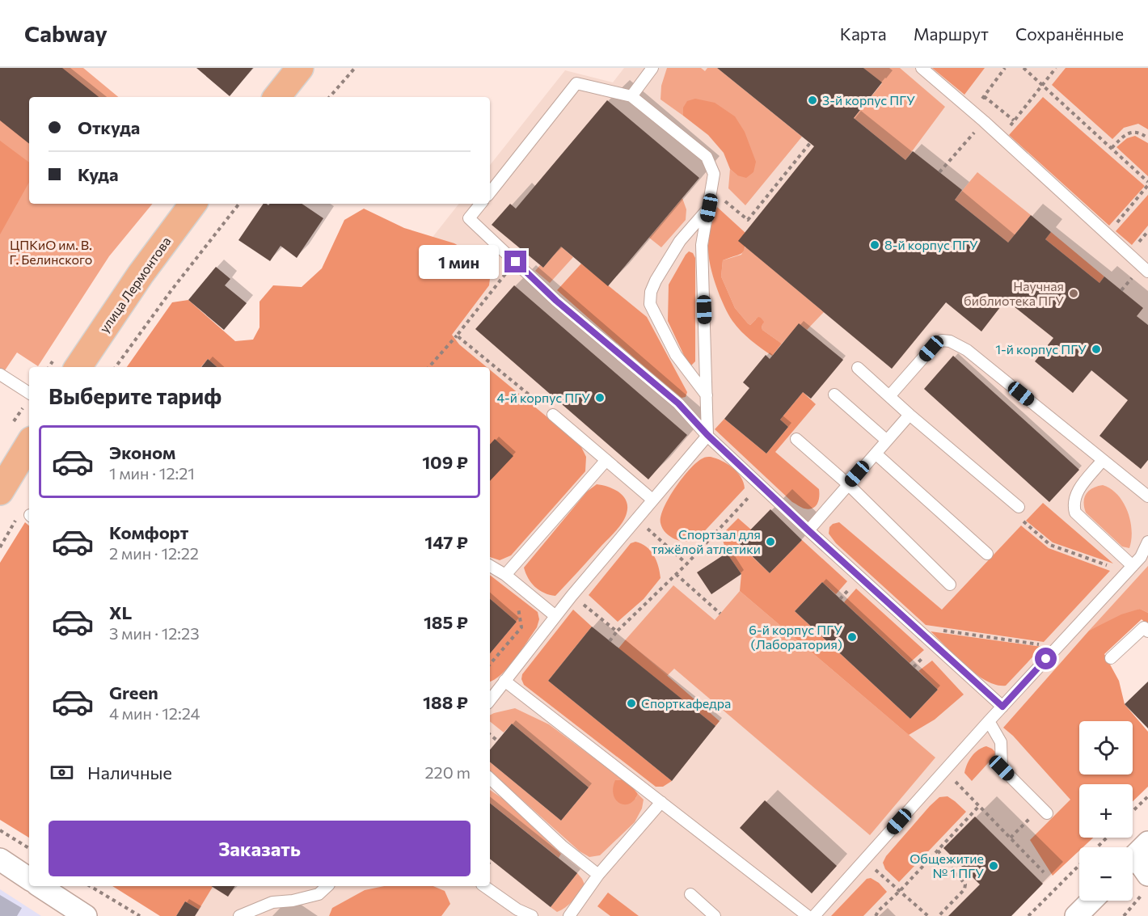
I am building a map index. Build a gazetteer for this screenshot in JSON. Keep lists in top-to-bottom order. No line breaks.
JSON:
{"streets":{"main road":["улица Лермонтова"]},"parks":["ЦПКиО им. В. Г. Белинского"],"places":["3-й корпус ПГУ","8-й корпус ПГУ","Научная библиотека ПГУ","1-й корпус ПГУ","4-й корпус ПГУ","Спортзал для тяжёлой атлетики","6-й корпус ПГУ (Лаборатория)","Спорткафедра","Общежитие № 1 ПГУ"],"page":{"header":"Cabway","nav":["Карта","Маршрут","Сохранённые"],"banner":["Откуда","Куда"],"bubble":"1 мин","heading":"Выберите тариф","list":[{"name":"Эконом","note":"1 мин · 12:21","value":"109 ₽"},{"name":"Комфорт","note":"2 мин · 12:22","value":"147 ₽"},{"name":"XL","note":"3 мин · 12:23","value":"185 ₽"},{"name":"Green","note":"4 мин · 12:24","value":"188 ₽"}],"map_buttons":["+","−"],"pay":["Наличные","220 m"],"buttons":"Заказать"}}
